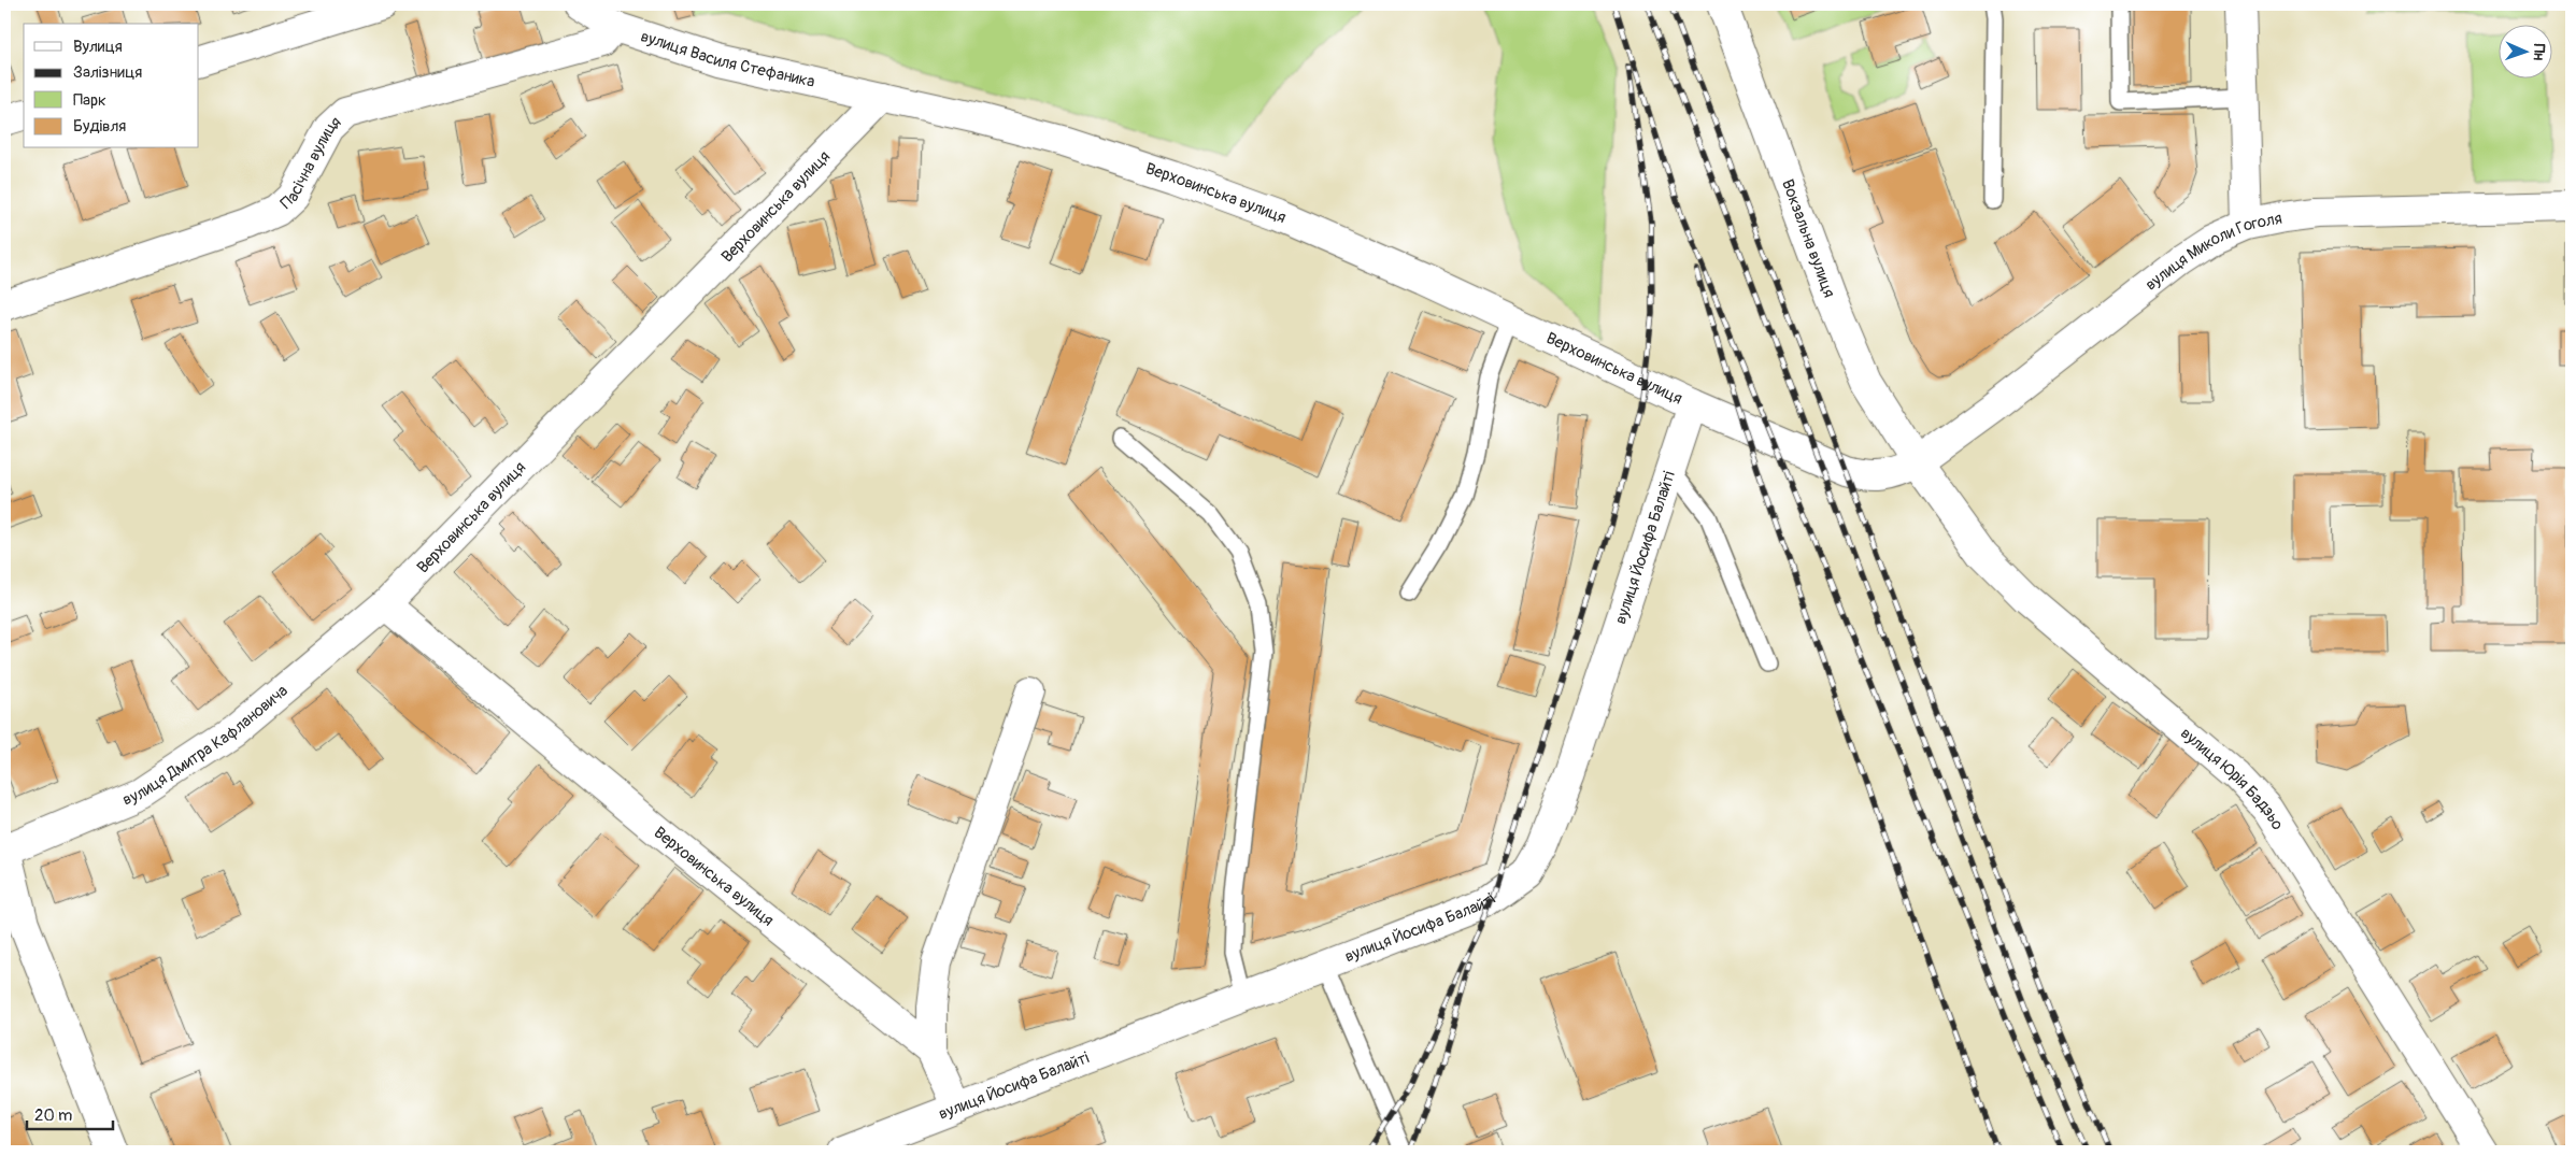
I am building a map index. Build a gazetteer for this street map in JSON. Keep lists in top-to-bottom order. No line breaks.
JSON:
{"streets":{"street":["вулиця Василя Стефаника","Пасічна вулиця","Верховинська вулиця","Вокзальна вулиця","вулиця Миколи Гоголя","вулиця Йосифа Балайті","вулиця Дмитра Кафлановича","вулиця Юрія Бадзьо"]},"crossings":[["вулиця Василя Стефаника","Пасічна вулиця"],["вулиця Василя Стефаника","Верховинська вулиця"],["Верховинська вулиця","Вокзальна вулиця"],["Верховинська вулиця","вулиця Миколи Гоголя"],["Верховинська вулиця","вулиця Йосифа Балайті"],["Верховинська вулиця","вулиця Дмитра Кафлановича"],["Верховинська вулиця","вулиця Юрія Бадзьо"],["Вокзальна вулиця","вулиця Миколи Гоголя"],["Вокзальна вулиця","вулиця Юрія Бадзьо"],["вулиця Миколи Гоголя","вулиця Юрія Бадзьо"]],"legend":["Вулиця","Залізниця","Парк","Будівля"],"scale_bar":"20 m","north":"right"}
